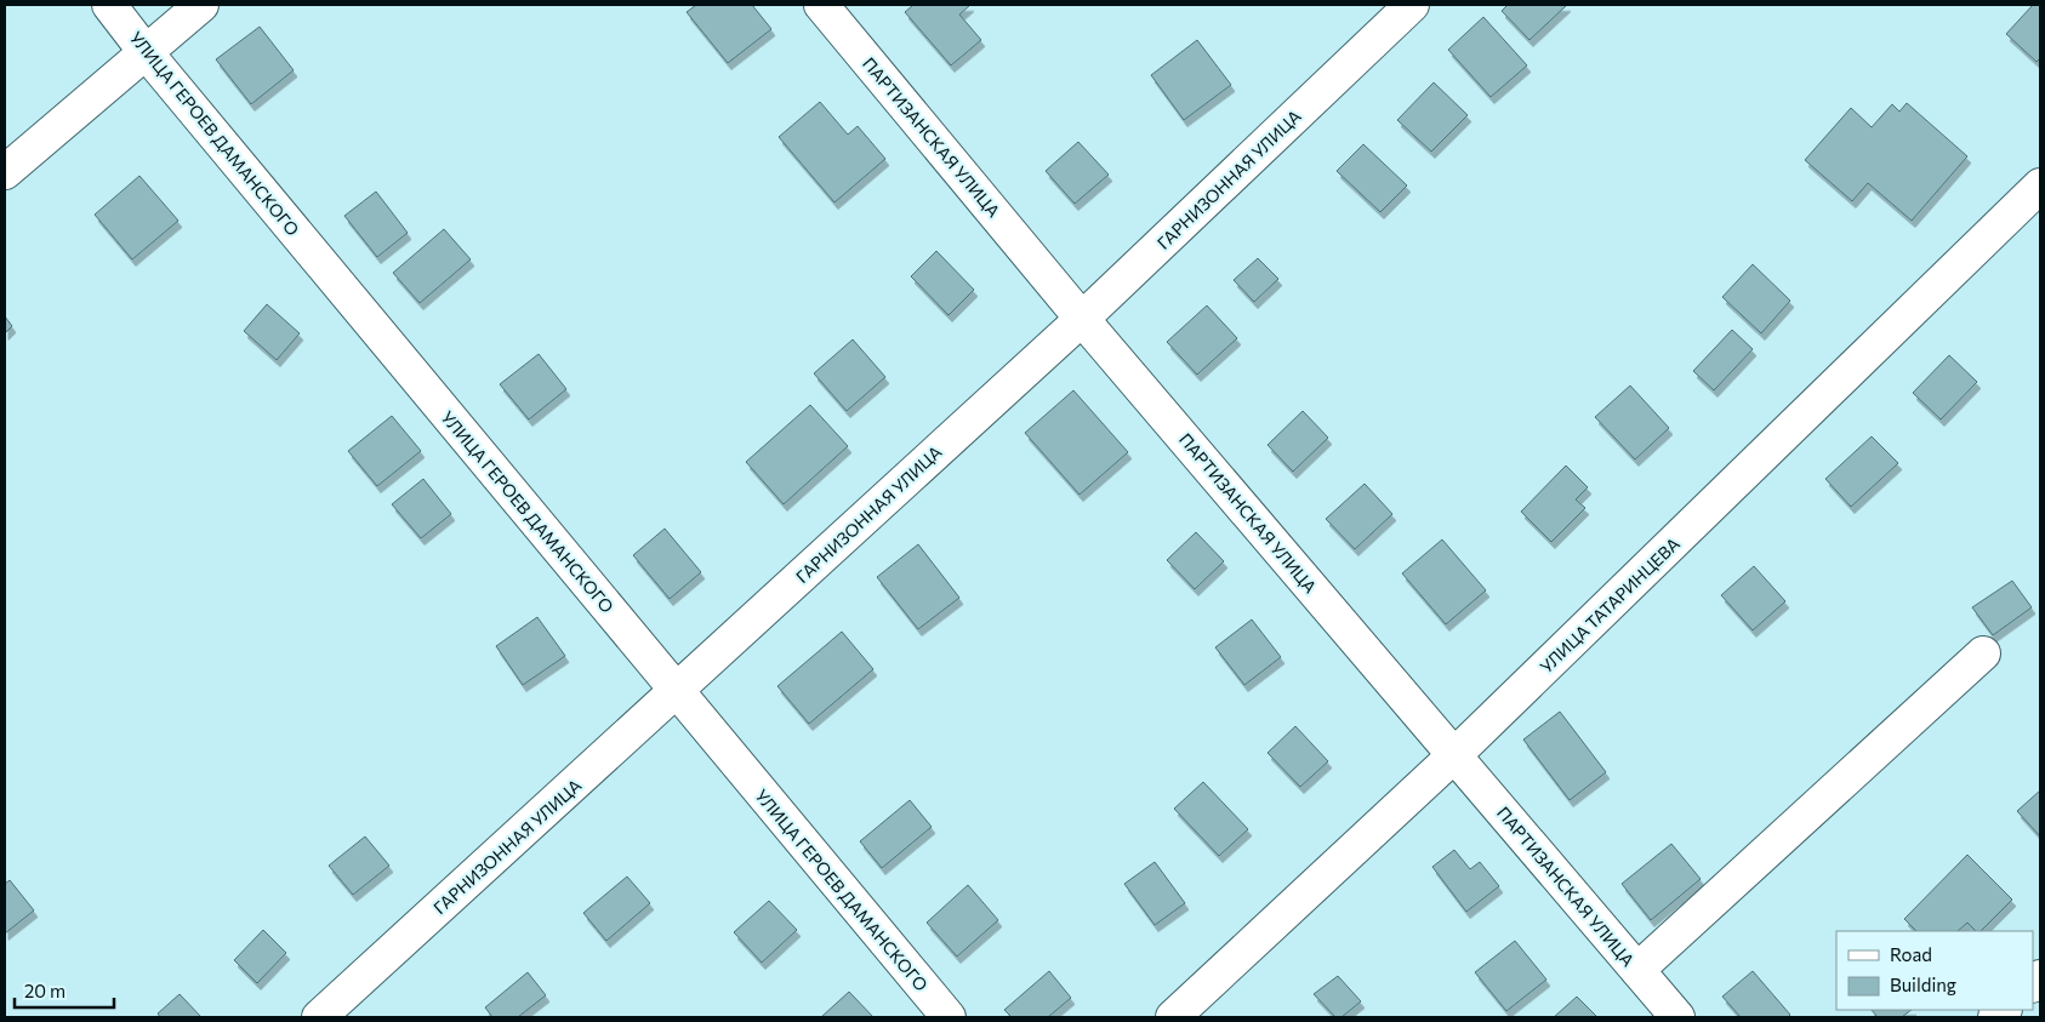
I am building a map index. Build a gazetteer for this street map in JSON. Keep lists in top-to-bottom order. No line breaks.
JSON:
{"streets":{"street":["УЛИЦА ГЕРОЕВ ДАМАНСКОГО","ПАРТИЗАНСКАЯ УЛИЦА","ГАРНИЗОННАЯ УЛИЦА","УЛИЦА ТАТАРИНЦЕВА"]},"crossings":[["УЛИЦА ГЕРОЕВ ДАМАНСКОГО","ГАРНИЗОННАЯ УЛИЦА"],["ПАРТИЗАНСКАЯ УЛИЦА","ГАРНИЗОННАЯ УЛИЦА"],["ПАРТИЗАНСКАЯ УЛИЦА","УЛИЦА ТАТАРИНЦЕВА"]],"legend":["Road","Building"],"scale_bar":"20 m"}
